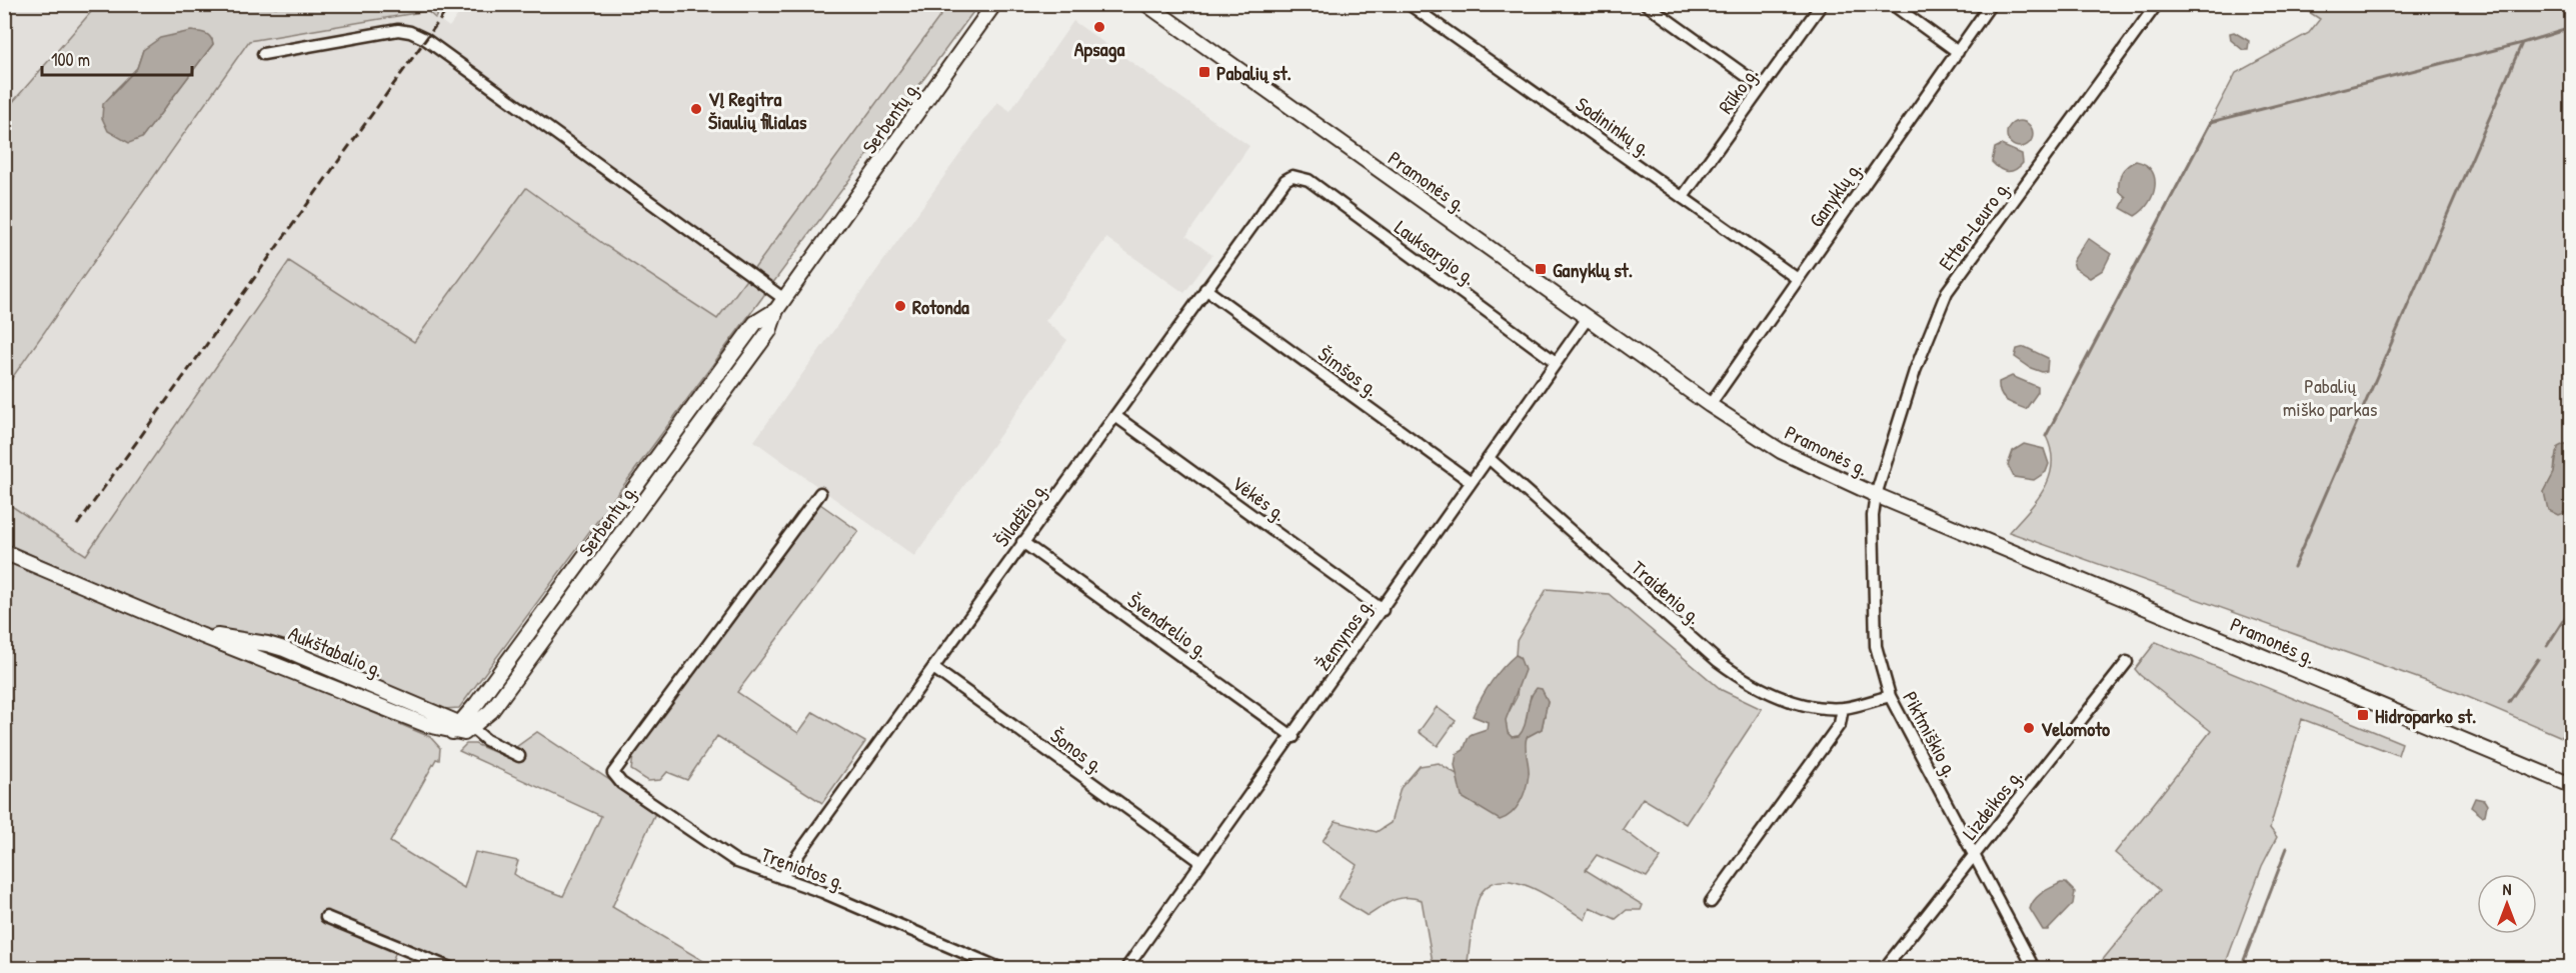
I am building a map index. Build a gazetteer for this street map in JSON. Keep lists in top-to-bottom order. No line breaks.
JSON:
{"streets":{"main road":["Serbentų g.","Pramonės g.","Aukštabalio g."],"street":["Rūko g.","Sodininkų g.","Ganyklų g.","Etten-Leuro g.","Lauksargio g.","Šimšos g.","Vėkės g.","Šiladžio g.","Traidenio g.","Švendrelio g.","Žemynos g.","Piktmiškio g.","Šonos g.","Lizdeikos g.","Treniotos g."]},"crossings":[["Rūko g.","Sodininkų g."],["Serbentų g.","Aukštabalio g."],["Sodininkų g.","Ganyklų g."],["Pramonės g.","Ganyklų g."],["Pramonės g.","Etten-Leuro g."],["Pramonės g.","Žemynos g."],["Pramonės g.","Piktmiškio g."],["Etten-Leuro g.","Piktmiškio g."],["Lauksargio g.","Šiladžio g."],["Lauksargio g.","Žemynos g."],["Šimšos g.","Šiladžio g."],["Šimšos g.","Žemynos g."],["Vėkės g.","Šiladžio g."],["Vėkės g.","Žemynos g."],["Šiladžio g.","Švendrelio g."],["Šiladžio g.","Šonos g."],["Šiladžio g.","Treniotos g."],["Traidenio g.","Žemynos g."],["Traidenio g.","Piktmiškio g."],["Švendrelio g.","Žemynos g."],["Žemynos g.","Šonos g."],["Piktmiškio g.","Lizdeikos g."]],"parks":["Pabalių miško parkas"],"places":{"other":["Apsaga","VĮ Regitra Šiaulių filialas","Rotonda","Velomoto"],"transit":["Pabalių st.","Ganyklų st.","Hidroparko st."]},"scale_bar":"100 m","north":"top"}
